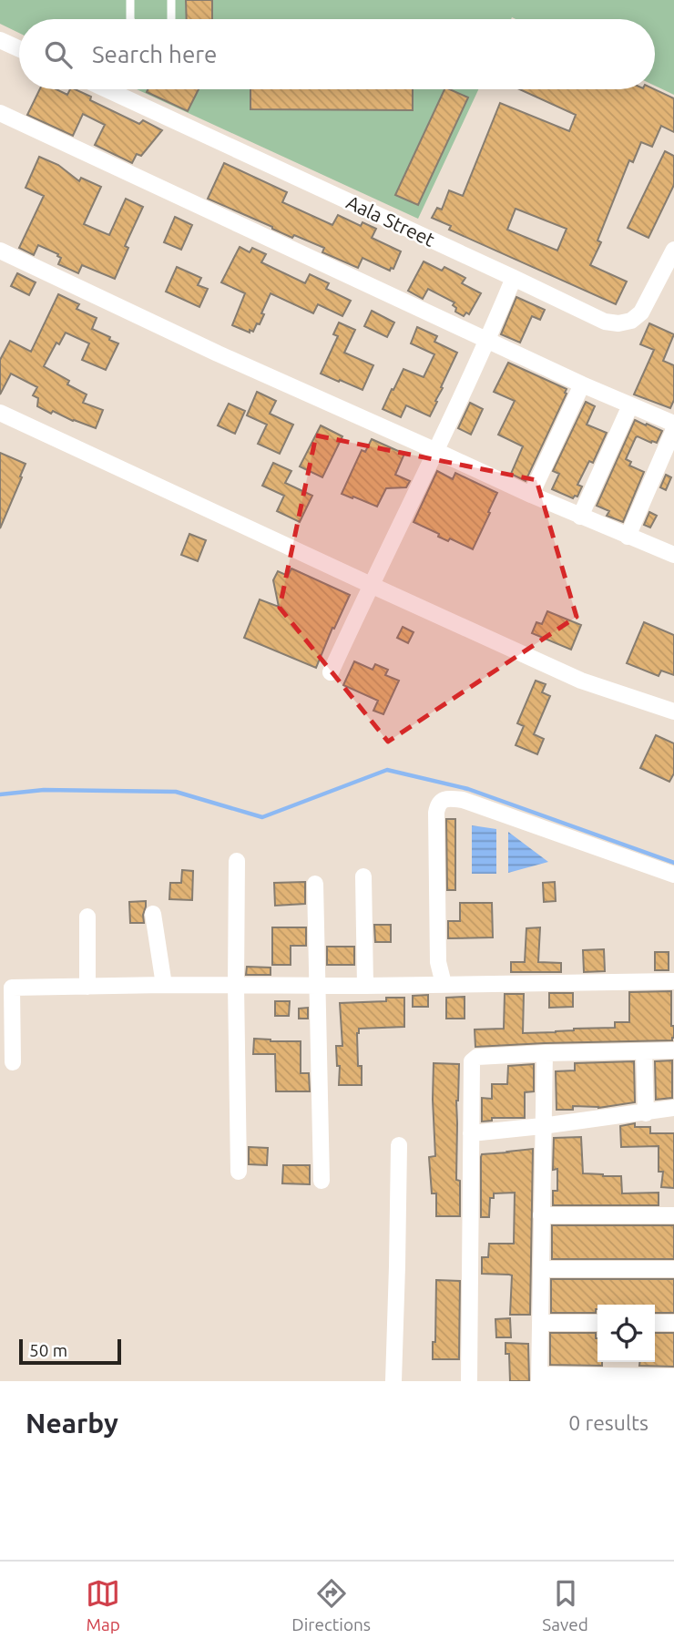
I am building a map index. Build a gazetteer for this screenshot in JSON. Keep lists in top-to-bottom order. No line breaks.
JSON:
{"streets":{"street":["Aala Street"]},"scale_bar":"50 m","page":{"search":"Search here","scale":"50 m","heading":["Nearby","0 results"],"nav":["Map","Directions","Saved"]}}
